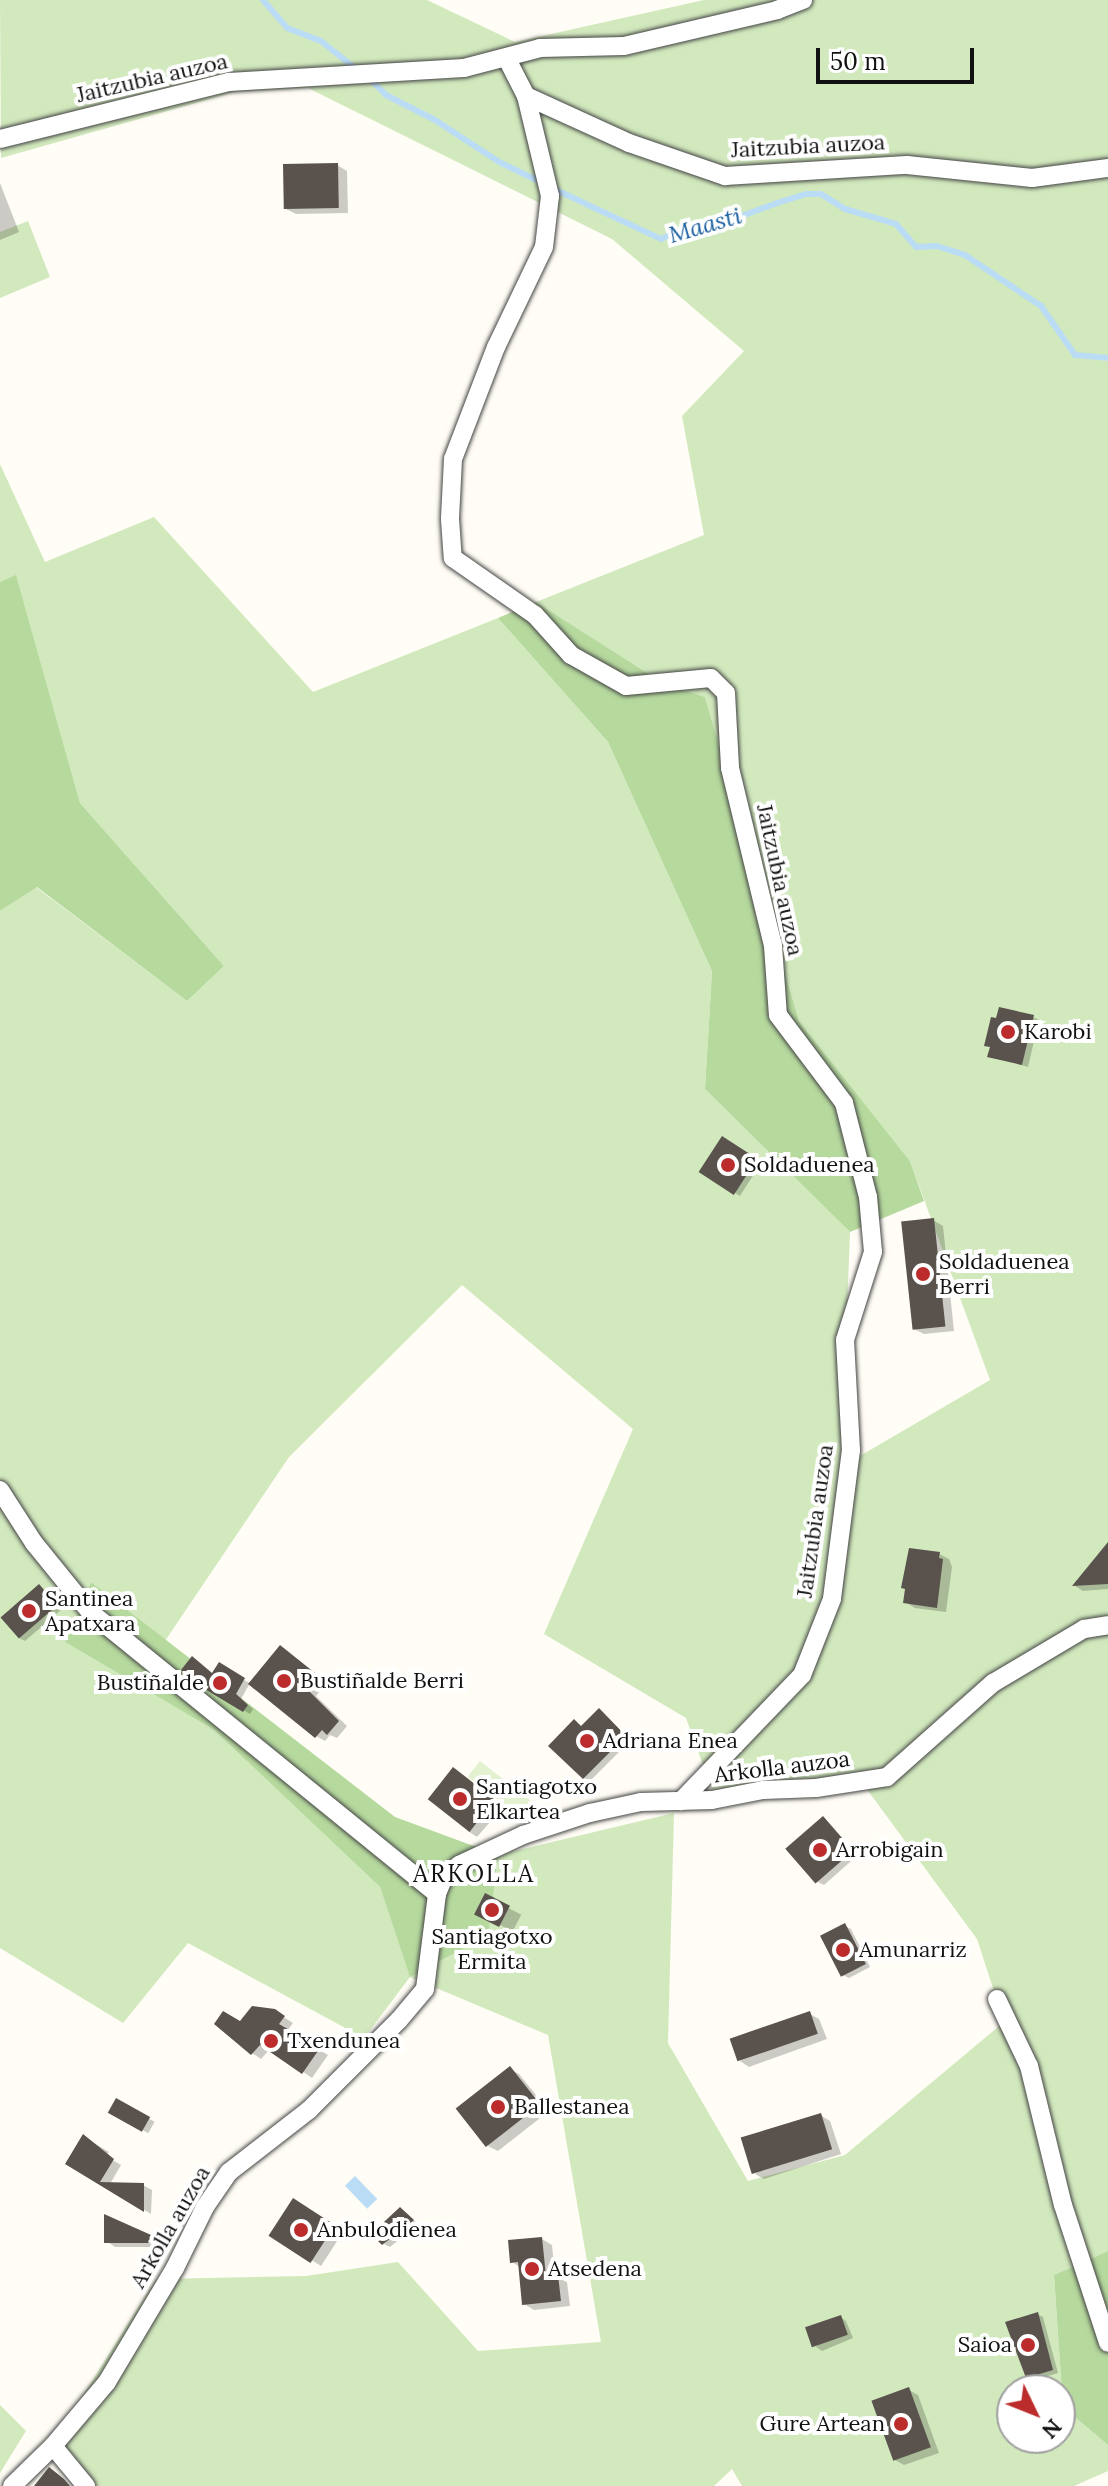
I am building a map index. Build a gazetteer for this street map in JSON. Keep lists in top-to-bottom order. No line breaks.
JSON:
{"streets":{"street":["Jaitzubia auzoa","Arkolla auzoa"]},"crossings":[["Jaitzubia auzoa","Arkolla auzoa"]],"districts":["ARKOLLA"],"water":["Maasti"],"places":["Karobi","Soldaduenea","Soldaduenea Berri","Santinea Apatxara","Bustiñalde Berri","Bustiñalde","Adriana Enea","Santiagotxo Elkartea","Arrobigain","Santiagotxo Ermita","Amunarriz","Txendunea","Ballestanea","Anbulodienea","Atsedena","Saioa","Gure Artean"],"scale_bar":"50 m","north":"bottom right"}
